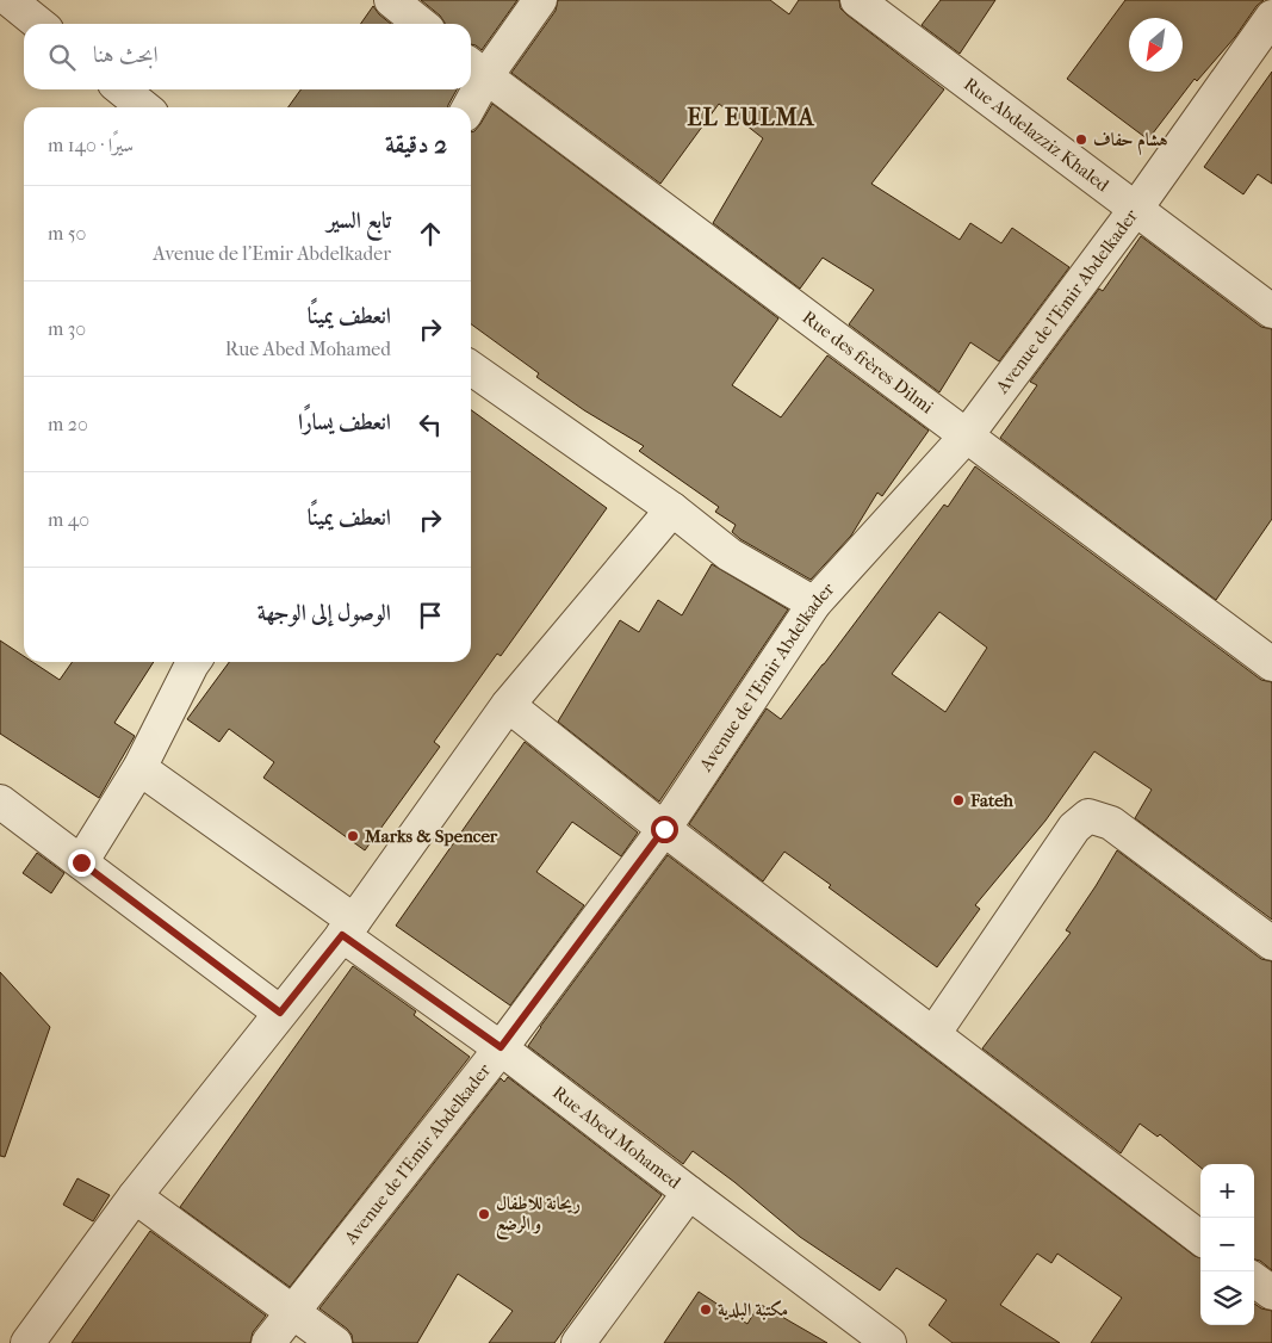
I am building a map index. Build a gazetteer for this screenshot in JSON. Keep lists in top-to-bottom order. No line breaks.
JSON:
{"streets":{"street":["Rue Abdelazziz Khaled","Avenue de l'Emir Abdelkader","Rue des frères Dilmi","Rue Abed Mohamed"]},"crossings":[["Rue Abdelazziz Khaled","Avenue de l'Emir Abdelkader"],["Avenue de l'Emir Abdelkader","Rue des frères Dilmi"],["Avenue de l'Emir Abdelkader","Rue Abed Mohamed"]],"districts":["EL EULMA"],"places":["هشام حفاف","Fateh","Marks & Spencer","ريحانة للاطفال و الرضع","مكتبة البلدية"],"north":"bottom left","page":{"search":"ابحث هنا","heading":["2 دقيقة","سيرًا · 140 m"],"list":[["تابع السير","Avenue de l'Emir Abdelkader","50 m"],["انعطف يمينًا","Rue Abed Mohamed","30 m"],["انعطف يسارًا","20 m"],["انعطف يمينًا","40 m"],"الوصول إلى الوجهة"],"map_buttons":["+","−"]}}
